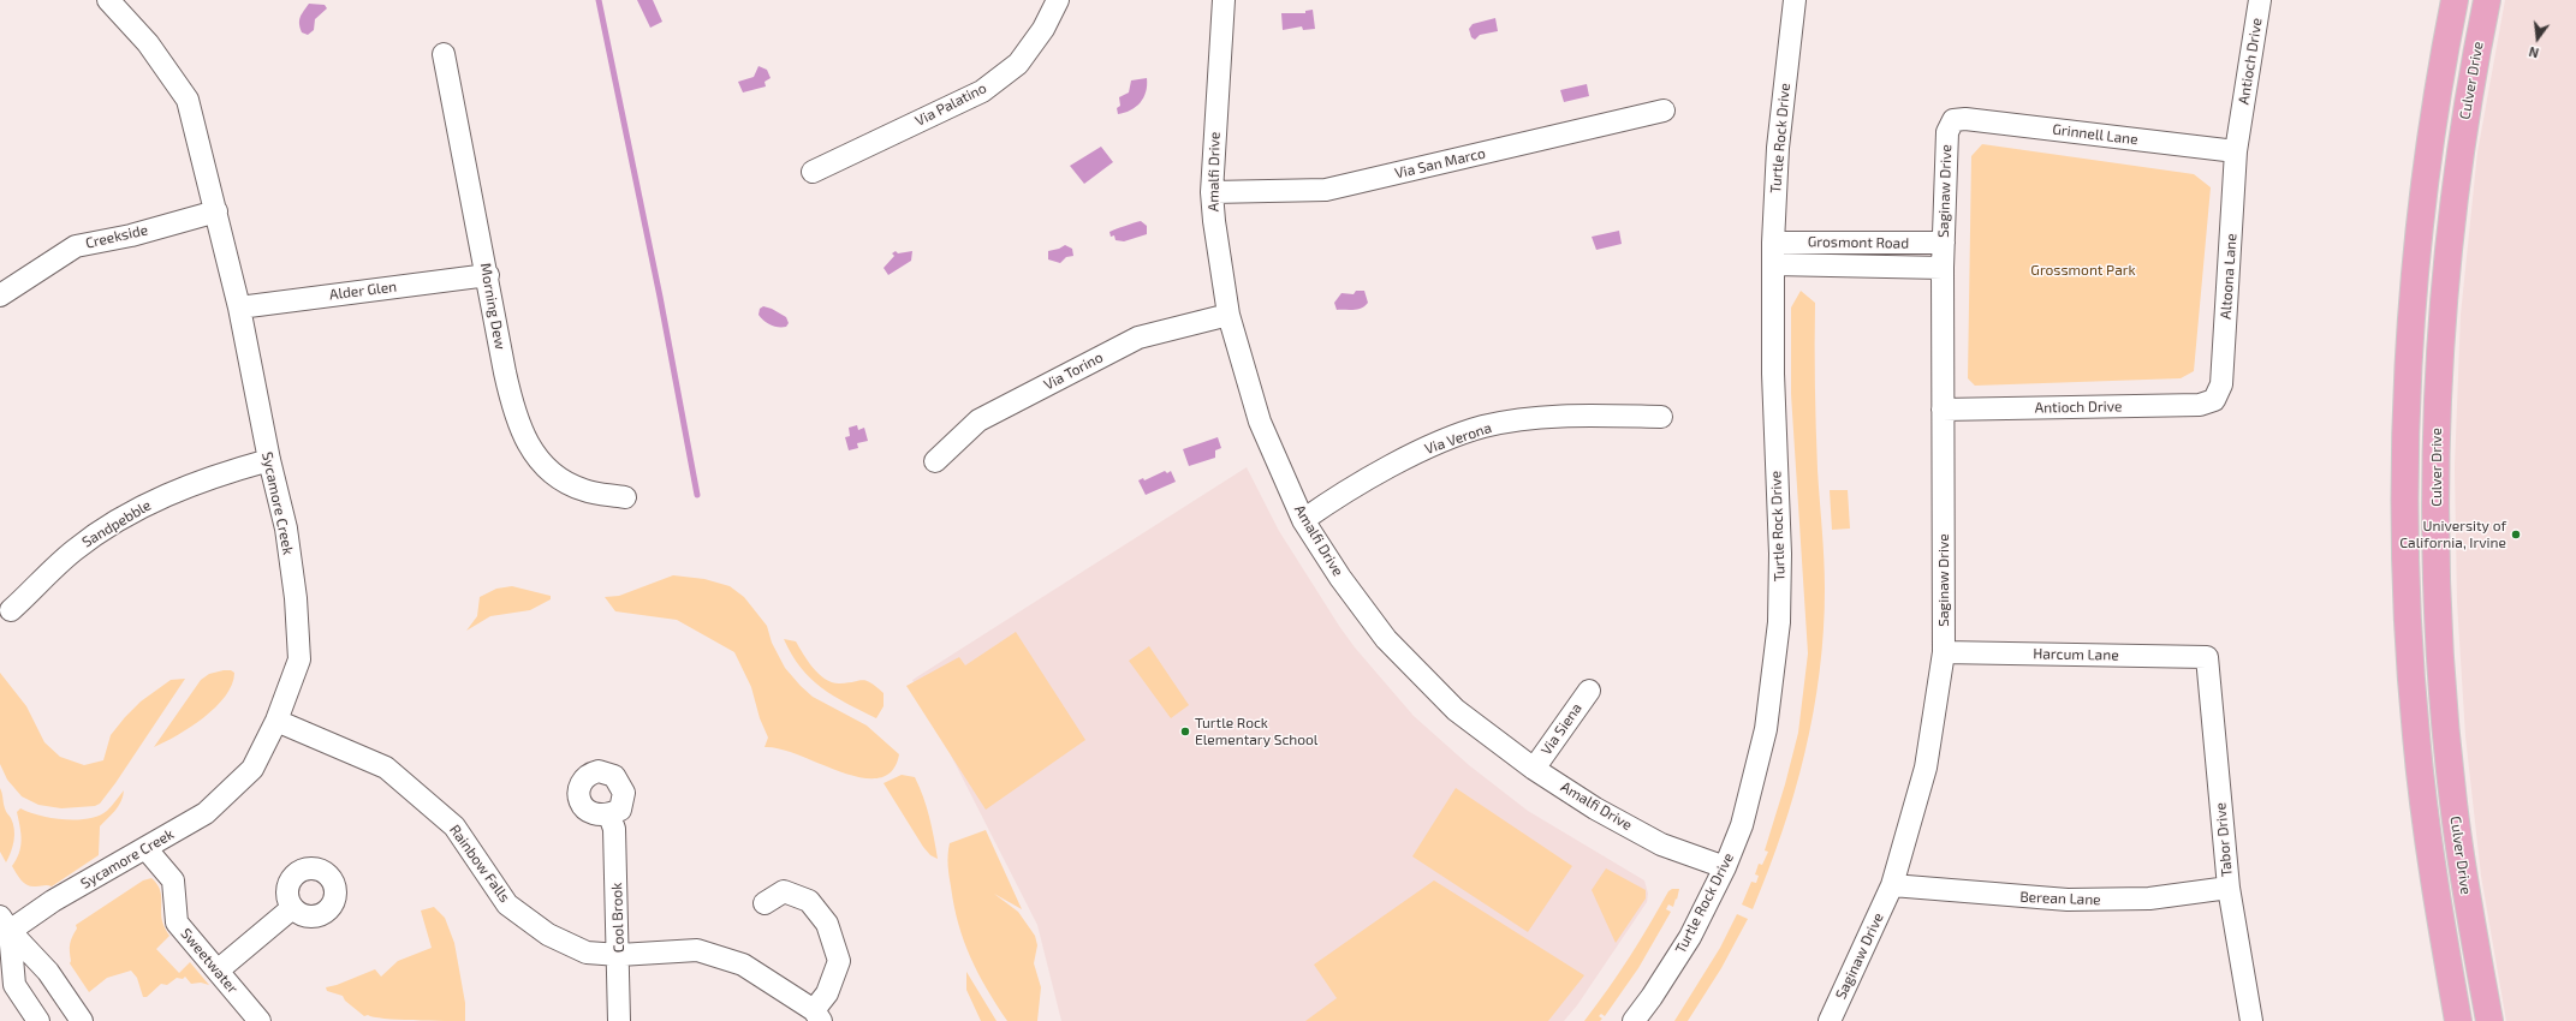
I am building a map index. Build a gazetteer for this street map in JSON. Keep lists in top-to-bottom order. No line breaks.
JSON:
{"streets":{"main road":["Culver Drive"],"street":["Antioch Drive","Via Palatino","Grinnell Lane","Turtle Rock Drive","Via San Marco","Amalfi Drive","Saginaw Drive","Creekside","Grosmont Road","Altoona Lane","Alder Glen","Morning Dew","Via Torino","Via Verona","Sycamore Creek","Sandpebble","Harcum Lane","Via Siena","Tabor Drive","Rainbow Falls","Berean Lane","Cool Brook","Sweetwater"]},"crossings":[["Antioch Drive","Grinnell Lane"],["Antioch Drive","Saginaw Drive"],["Antioch Drive","Altoona Lane"],["Grinnell Lane","Saginaw Drive"],["Grinnell Lane","Altoona Lane"],["Turtle Rock Drive","Amalfi Drive"],["Turtle Rock Drive","Grosmont Road"],["Via San Marco","Amalfi Drive"],["Amalfi Drive","Via Torino"],["Amalfi Drive","Via Verona"],["Amalfi Drive","Via Siena"],["Saginaw Drive","Grosmont Road"],["Saginaw Drive","Harcum Lane"],["Saginaw Drive","Berean Lane"],["Creekside","Sycamore Creek"],["Alder Glen","Morning Dew"],["Alder Glen","Sycamore Creek"],["Sycamore Creek","Sandpebble"],["Sycamore Creek","Rainbow Falls"],["Sycamore Creek","Sweetwater"],["Harcum Lane","Tabor Drive"],["Tabor Drive","Berean Lane"],["Rainbow Falls","Cool Brook"]],"parks":["Grossmont Park"],"places":["University of California, Irvine","Turtle Rock Elementary School"],"north":"bottom"}
